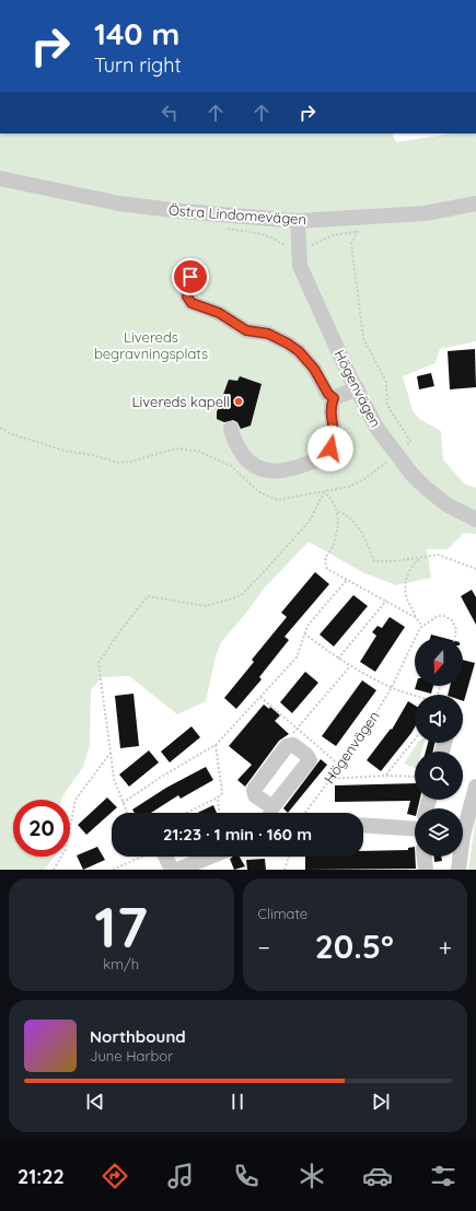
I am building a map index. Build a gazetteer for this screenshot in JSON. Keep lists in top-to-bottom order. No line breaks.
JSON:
{"streets":{"street":["Östra Lindomevägen","Högenvägen"]},"crossings":[["Östra Lindomevägen","Högenvägen"]],"parks":["Livereds begravningsplats"],"places":["Livereds kapell"],"north":"bottom","page":{"turn":["140 m","Turn right"],"limit":"20","trip":"21:23 · 1 min · 160 m","tile":[["17","km/h"],"Climate"],"heat":["−","20.5°","+"],"song":["Northbound","June Harbor"],"tabs":"21:22"}}
